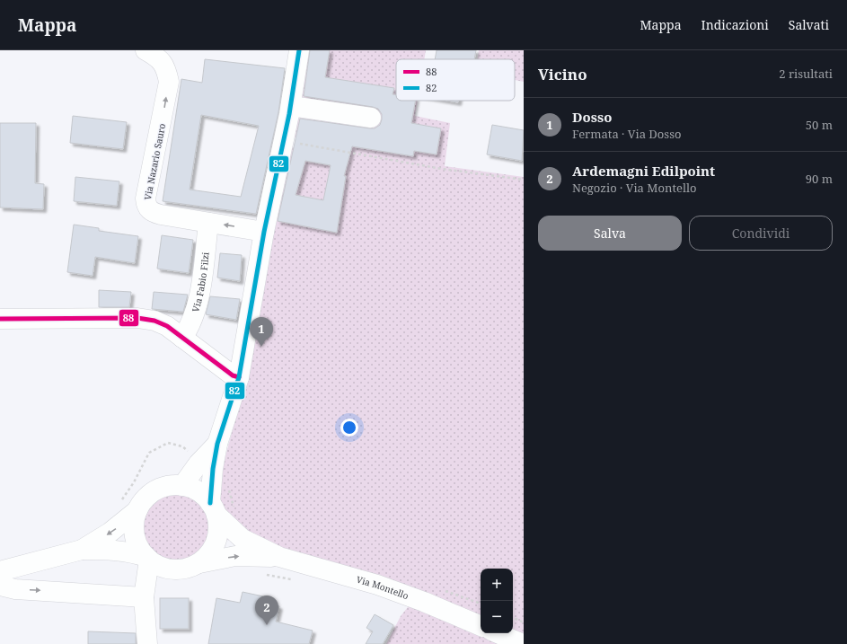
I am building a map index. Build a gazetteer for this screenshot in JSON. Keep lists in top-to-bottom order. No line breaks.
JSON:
{"streets":{"street":["Via Nazario Sauro","Via Fabio Filzi","Via Montello"]},"crossings":[["Via Nazario Sauro","Via Fabio Filzi"]],"lines":["transit line 82","transit line 88"],"legend":["88","82"],"page":{"header":"Mappa","nav":["Mappa","Indicazioni","Salvati"],"heading":["Vicino","2 risultati"],"list":[{"mark":"1","name":"Dosso","note":"Fermata · Via Dosso","value":"50 m"},{"mark":"2","name":"Ardemagni Edilpoint","note":"Negozio · Via Montello","value":"90 m"}],"buttons":["Salva","Condividi"],"pins":["1","2"],"map_buttons":["+","−"]}}
